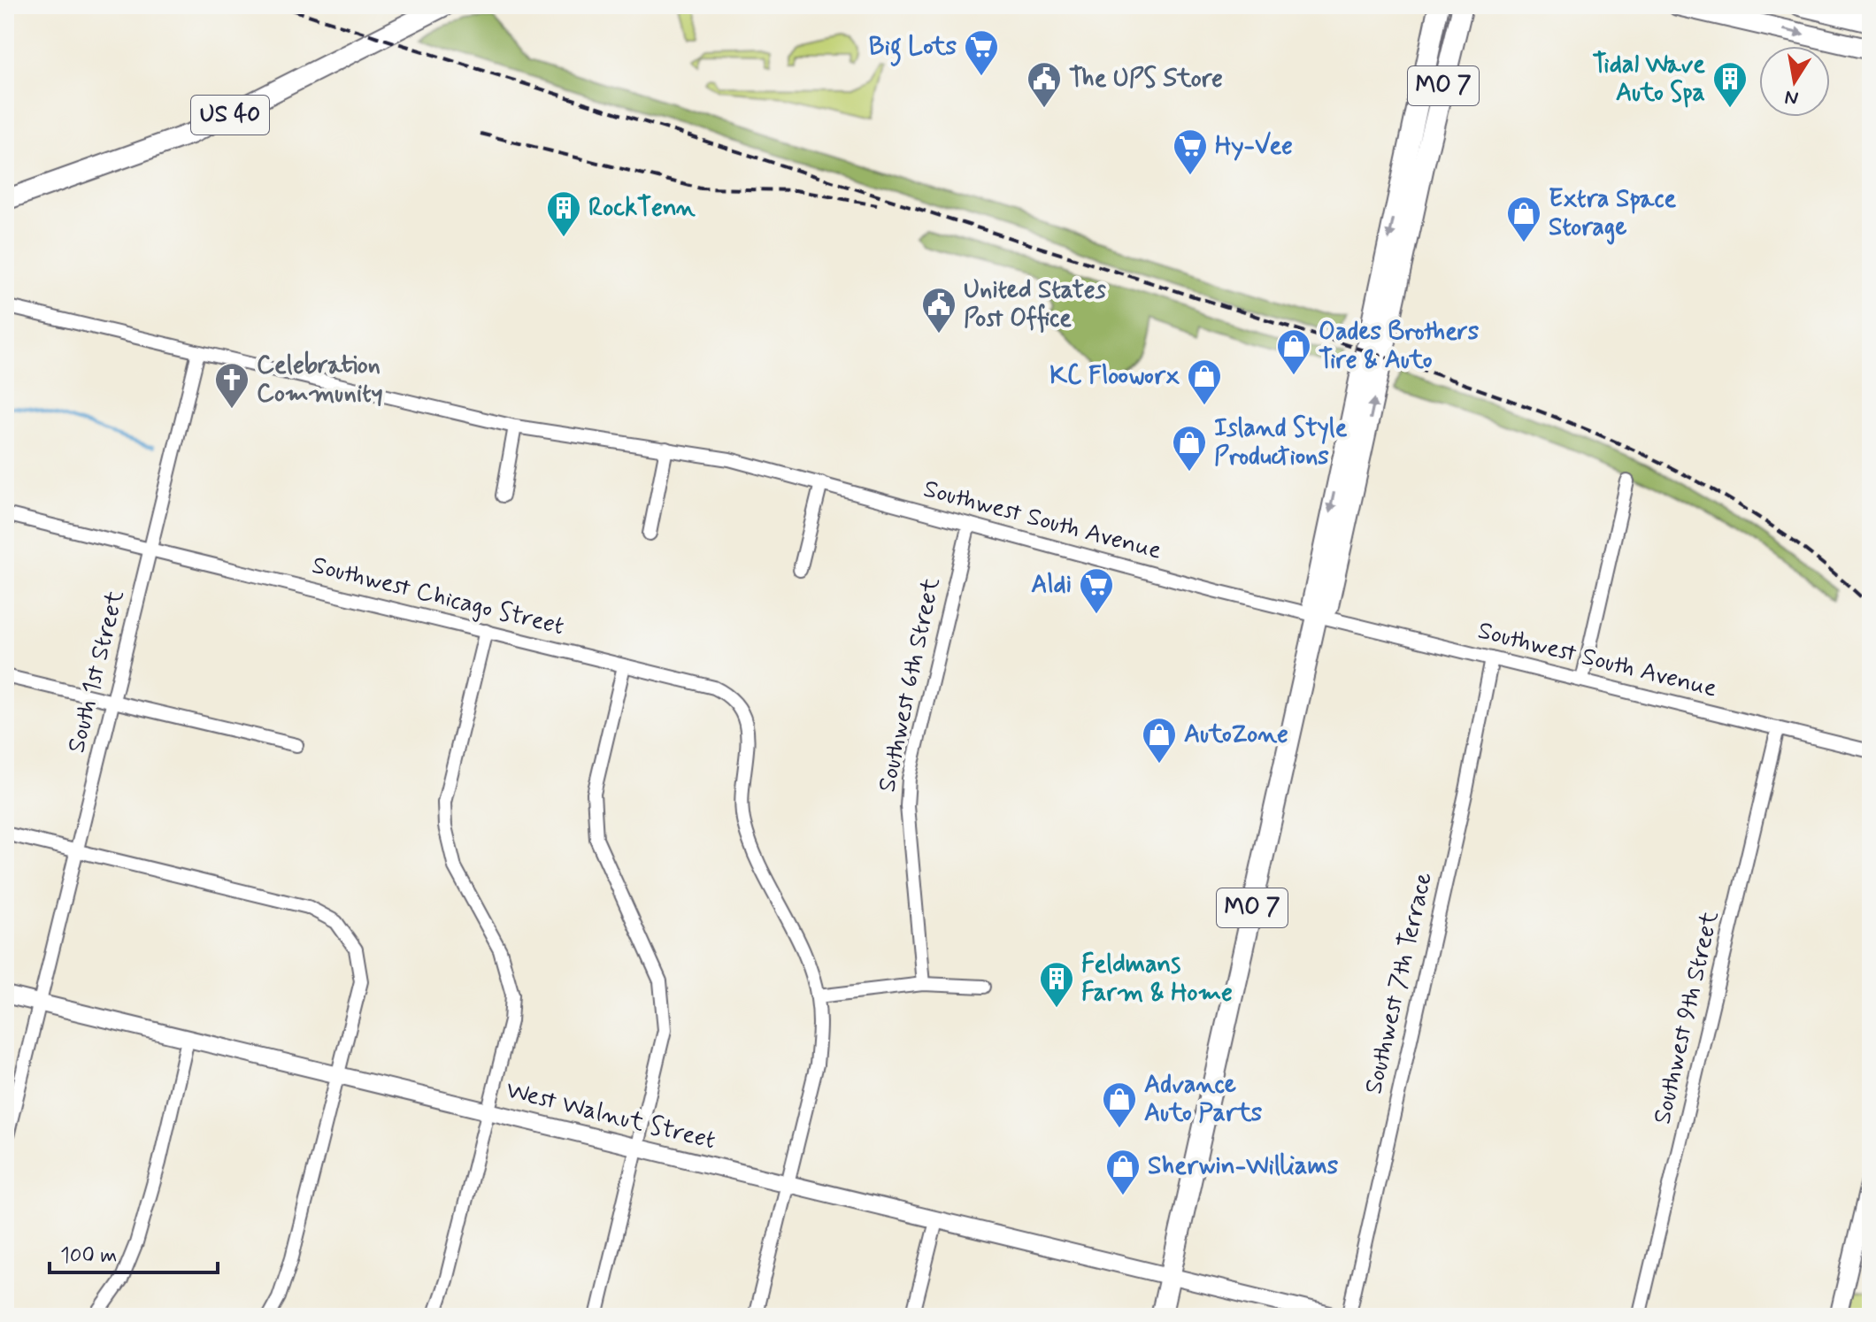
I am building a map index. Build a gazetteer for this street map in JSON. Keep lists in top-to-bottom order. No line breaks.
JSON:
{"streets":{"main road":["MO 7","US 40"],"street":["Southwest South Avenue","Southwest Chicago Street","South 1st Street","Southwest 6th Street","Southwest 7th Terrace","Southwest 9th Street","West Walnut Street"]},"crossings":[["MO 7","Southwest South Avenue"],["MO 7","West Walnut Street"],["Southwest South Avenue","South 1st Street"],["Southwest South Avenue","Southwest 6th Street"],["Southwest South Avenue","Southwest 7th Terrace"],["Southwest South Avenue","Southwest 9th Street"],["Southwest Chicago Street","South 1st Street"],["South 1st Street","West Walnut Street"]],"places":{"supermarket":["Big Lots","Hy-Vee","Aldi"],"public building":["The UPS Store","United States Post Office"],"building":["Tidal Wave Auto Spa","RockTenn","Feldmans Farm & Home"],"shop":["Extra Space Storage","Oades Brothers Tire & Auto","KC Flooworx","Island Style Productions","AutoZone","Advance Auto Parts","Sherwin-Williams"],"church":["Celebration Community"]},"scale_bar":"100 m","north":"bottom"}
